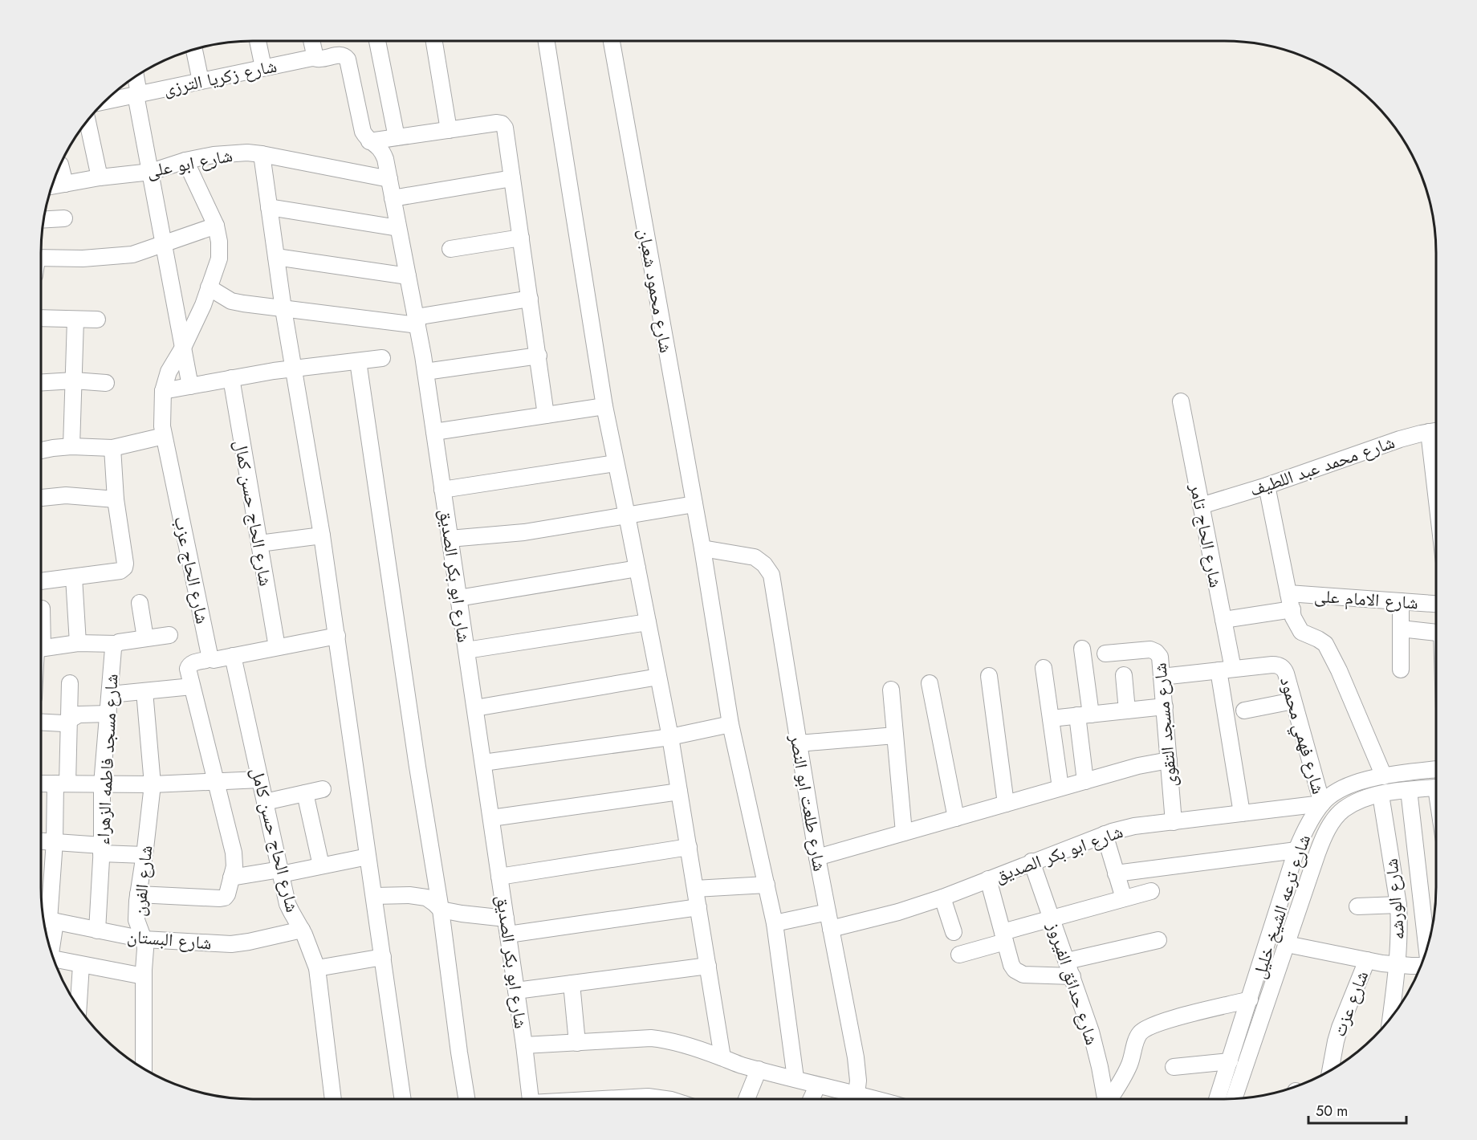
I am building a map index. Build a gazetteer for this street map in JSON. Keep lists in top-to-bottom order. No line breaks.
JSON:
{"streets":{"street":["شارع زكريا الترزى","شارع ابو على","شارع محمود شعبان","شارع محمد عبد اللطيف","شارع الحاج حسن كمال","شارع الحاج تامر","شارع الحاج عزب","شارع ابو بكر الصديق","شارع الامام على","شارع مسجد التقوى","شارع فهمي محمود","شارع مسجد فاطمه الزهراء","شارع طلعت ابو النصر","شارع الحاج حسن كامل","شارع الفرن","شارع الورشه","شارع ترعه الشيخ خليل","شارع البستان","شارع حدائق الفيروز","شارع عزت"]},"crossings":[["شارع زكريا الترزى","شارع ابو بكر الصديق"],["شارع ابو على","شارع الحاج عزب"],["شارع ابو على","شارع ابو بكر الصديق"],["شارع محمود شعبان","شارع طلعت ابو النصر"],["شارع محمد عبد اللطيف","شارع الحاج تامر"],["شارع الحاج تامر","شارع ابو بكر الصديق"],["شارع الحاج تامر","شارع فهمي محمود"],["شارع ابو بكر الصديق","شارع مسجد التقوى"],["شارع ابو بكر الصديق","شارع فهمي محمود"],["شارع ابو بكر الصديق","شارع طلعت ابو النصر"],["شارع ابو بكر الصديق","شارع ترعه الشيخ خليل"],["شارع ابو بكر الصديق","شارع حدائق الفيروز"],["شارع فهمي محمود","شارع ترعه الشيخ خليل"],["شارع مسجد فاطمه الزهراء","شارع البستان"],["شارع الحاج حسن كامل","شارع البستان"],["شارع الفرن","شارع البستان"],["شارع الورشه","شارع ترعه الشيخ خليل"]],"scale_bar":"50 m"}
